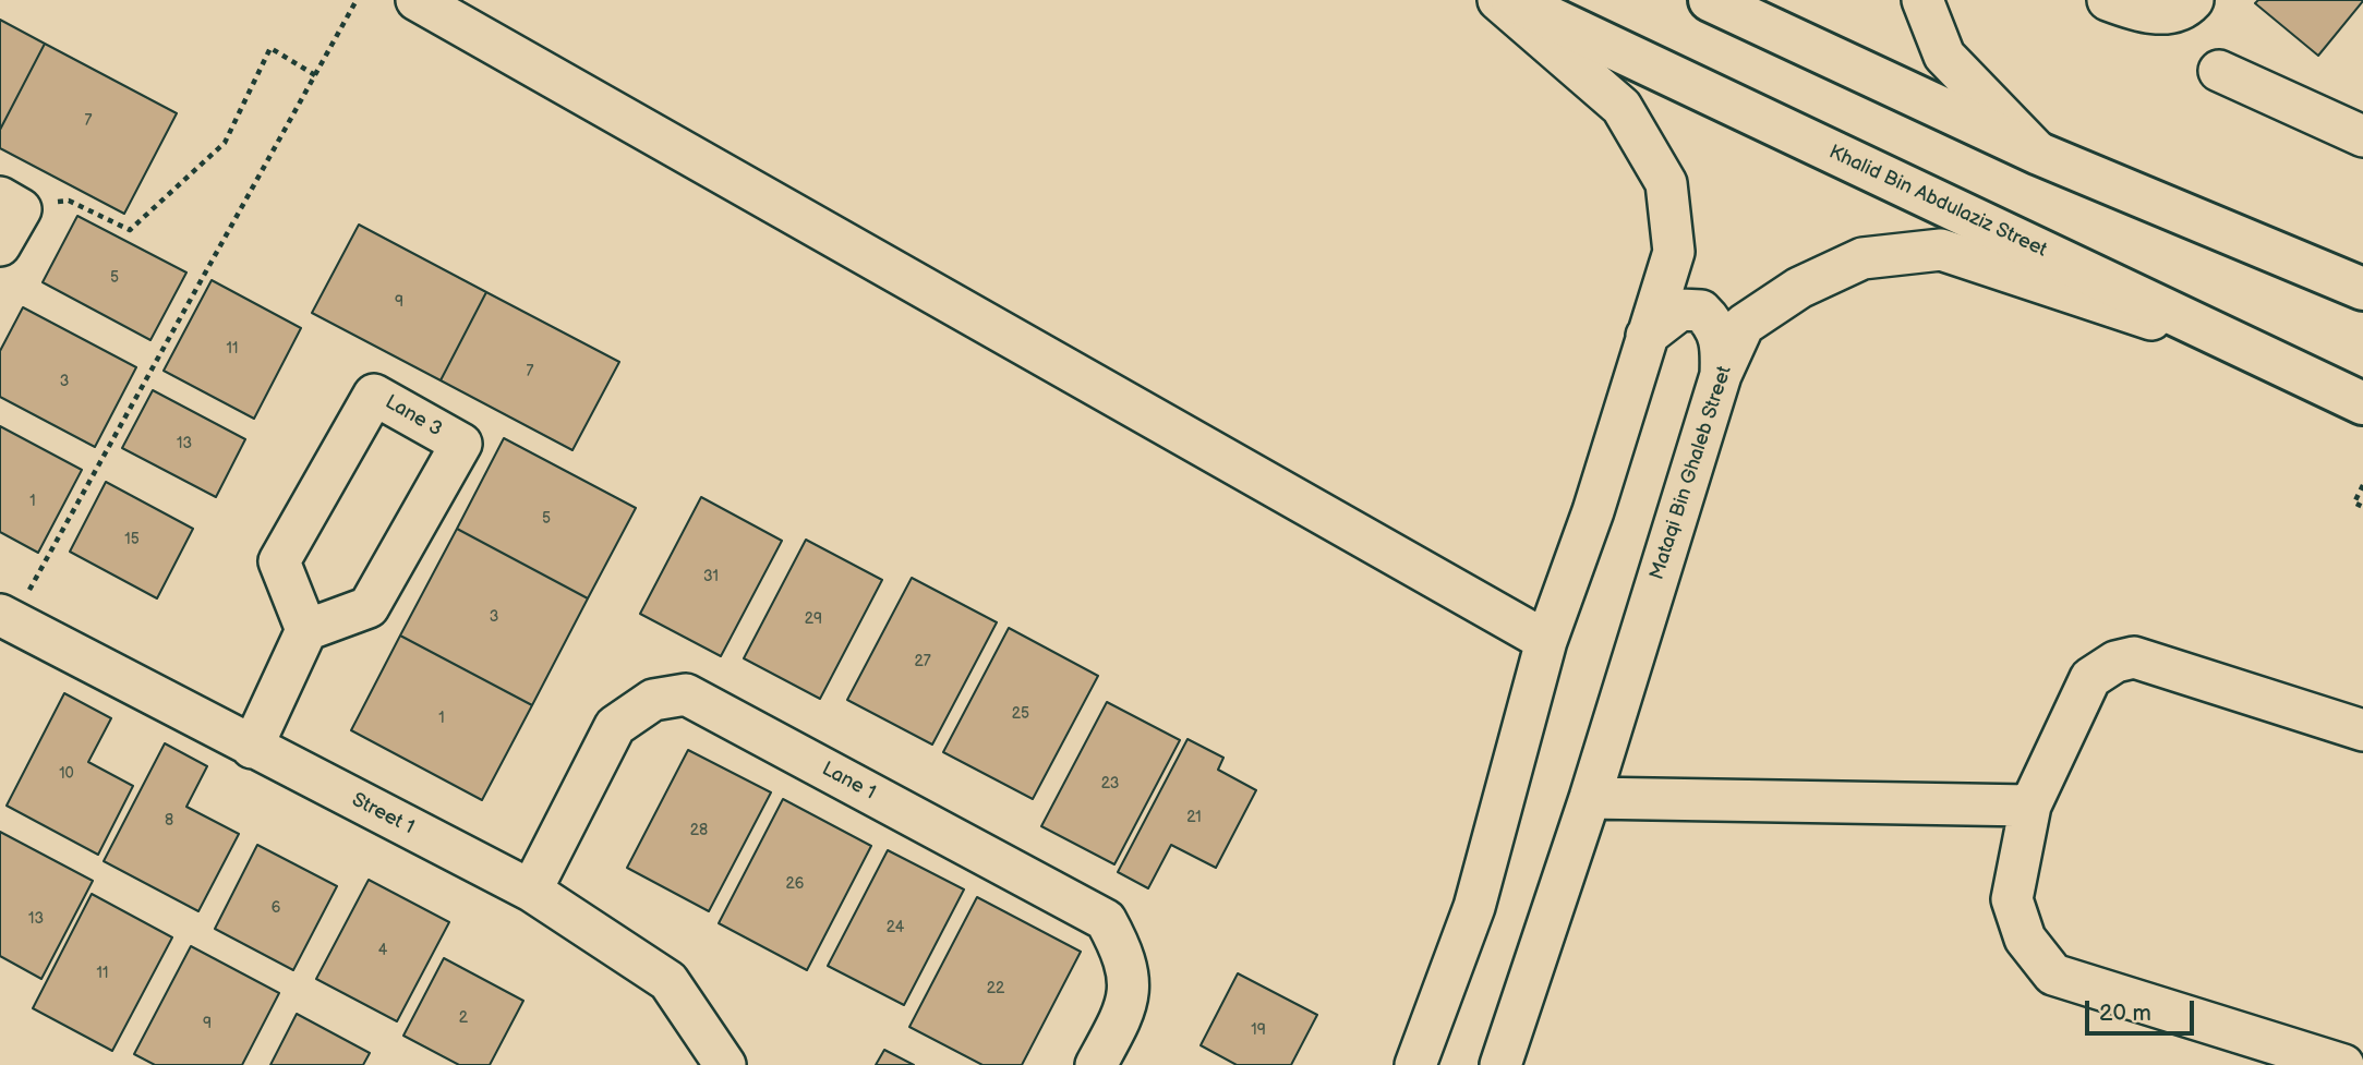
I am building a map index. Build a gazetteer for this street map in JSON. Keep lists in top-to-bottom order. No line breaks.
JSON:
{"streets":{"main road":["Khalid Bin Abdulaziz Street"],"street":["Lane 3","Mataqi Bin Ghaleb Street","Lane 1","Street 1"]},"crossings":[["Khalid Bin Abdulaziz Street","Mataqi Bin Ghaleb Street"],["Lane 1","Street 1"]],"house_numbers":["7","5","9","11","7","3","13","1","5","15","31","3","29","27","25","1","10","23","21","8","28","26","6","13","24","4","11","22","2","9","19"],"scale_bar":"20 m"}
